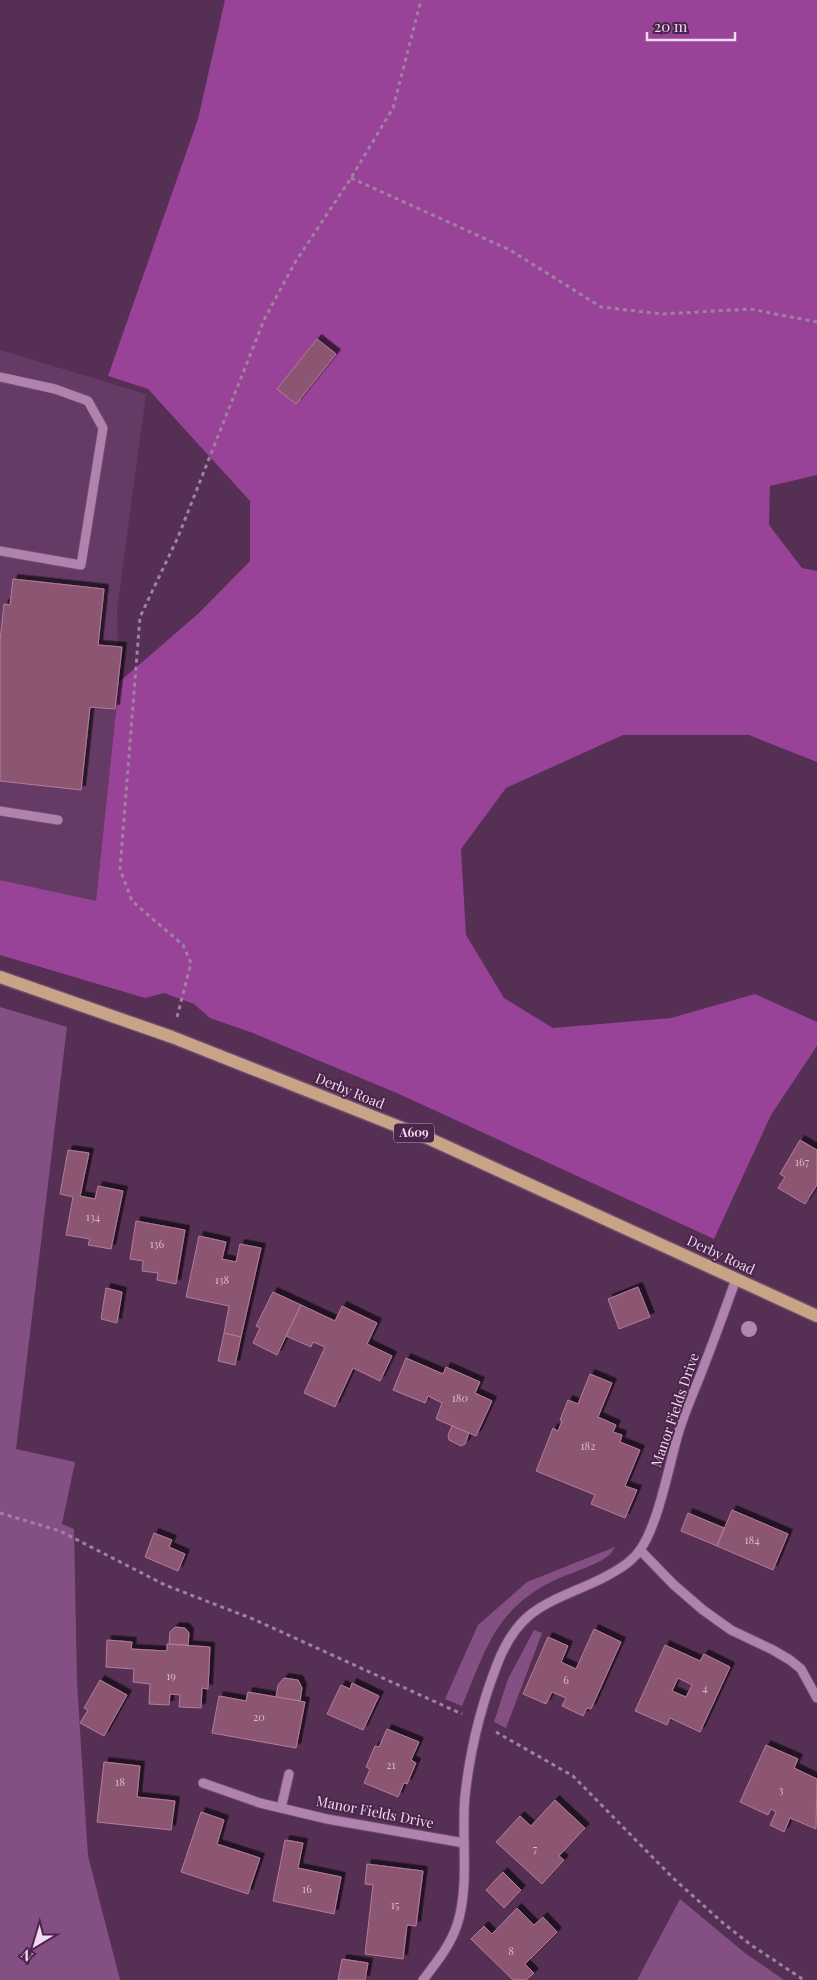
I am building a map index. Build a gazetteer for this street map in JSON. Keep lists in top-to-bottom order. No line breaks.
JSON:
{"streets":{"main road":["Derby Road","A609"],"street":["Manor Fields Drive"]},"crossings":[["Derby Road","Manor Fields Drive"]],"house_numbers":["167","134","136","138","180","182","184","19","6","4","20","21","18","3","7","16","15","8"],"scale_bar":"20 m","north":"bottom left"}
